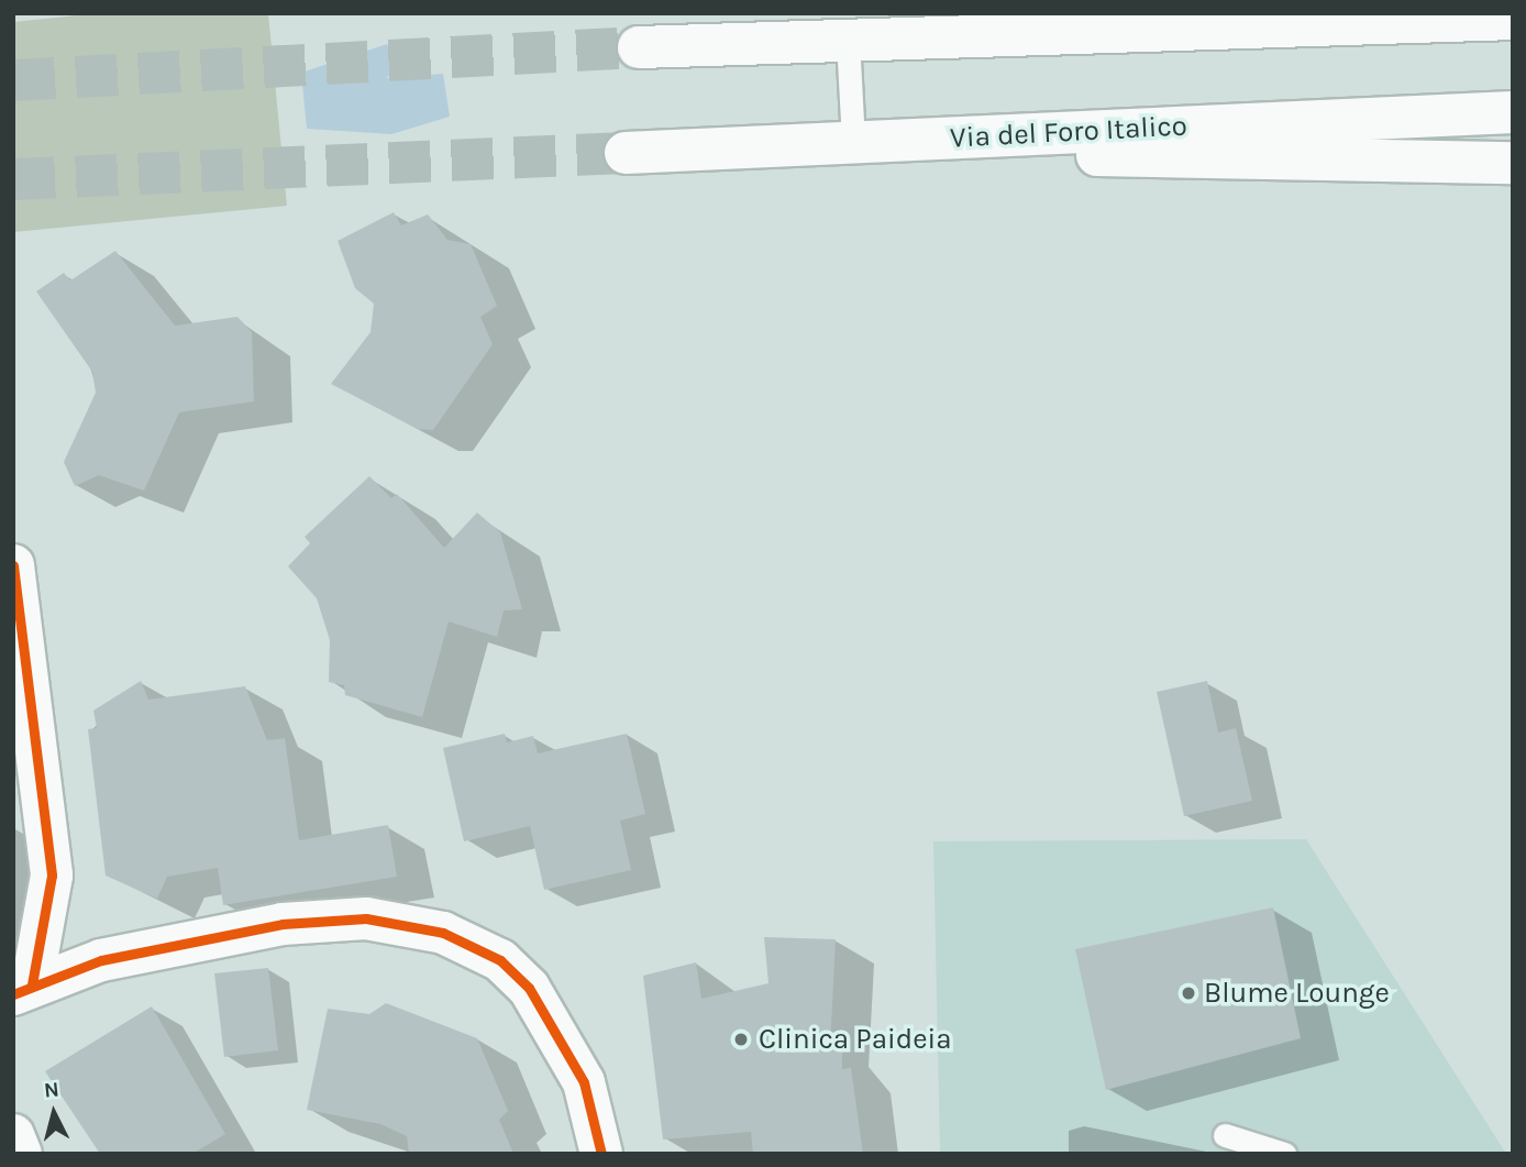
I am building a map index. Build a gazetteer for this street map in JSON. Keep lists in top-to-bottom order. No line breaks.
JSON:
{"streets":{"main road":["Via del Foro Italico"]},"places":["Blume Lounge","Clinica Paideia"],"north":"top"}
